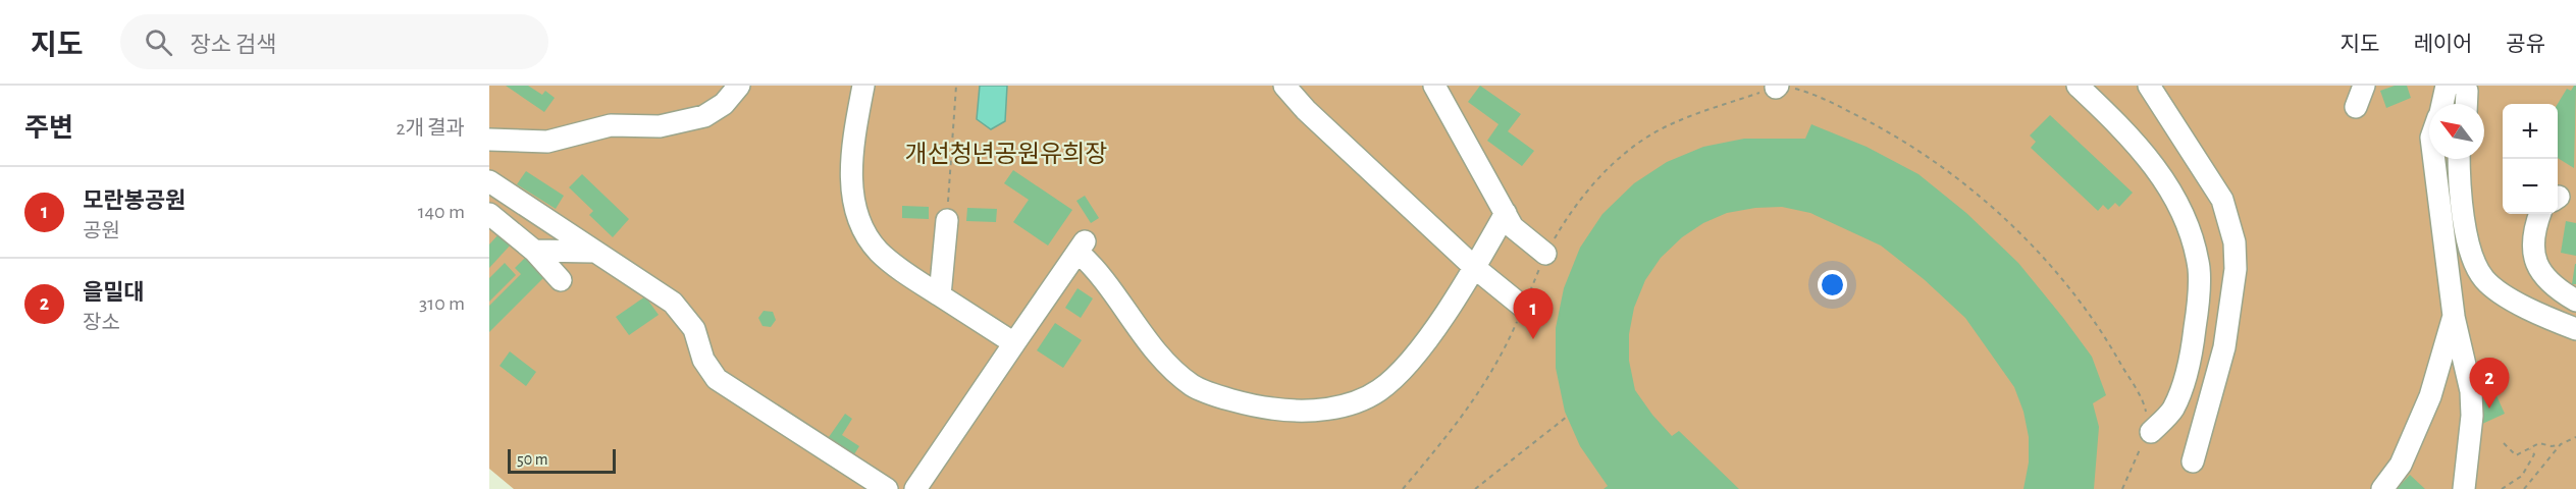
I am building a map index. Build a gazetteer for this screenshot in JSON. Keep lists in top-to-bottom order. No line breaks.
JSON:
{"parks":["개선청년공원유희장"],"scale_bar":"50 m","north":"top left","page":{"header":"지도","search":"장소 검색","nav":["지도","레이어","공유"],"heading":["주변","2개 결과"],"map_buttons":["+","−"],"list":[{"mark":"1","name":"모란봉공원","note":"공원","value":"140 m"},{"mark":"2","name":"을밀대","note":"장소","value":"310 m"}],"pins":["1","2"],"scale":"50 m"}}
